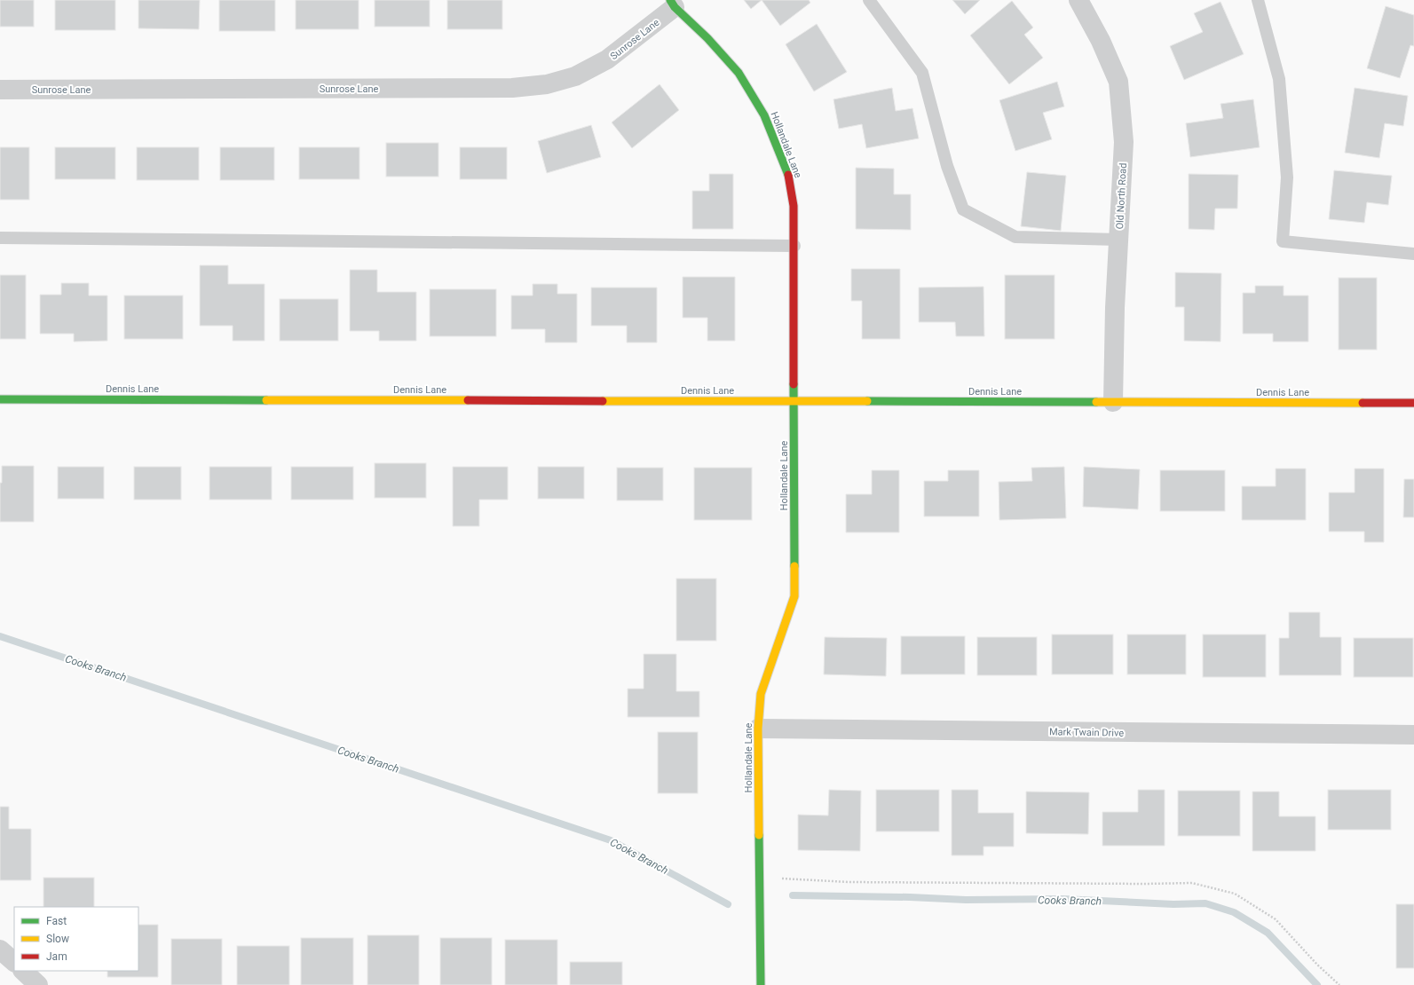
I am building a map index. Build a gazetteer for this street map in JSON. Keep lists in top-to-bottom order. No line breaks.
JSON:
{"streets":{"street":["Sunrose Lane","Hollandale Lane","Old North Road","Dennis Lane","Mark Twain Drive"]},"crossings":[["Sunrose Lane","Hollandale Lane"],["Hollandale Lane","Dennis Lane"],["Hollandale Lane","Mark Twain Drive"],["Old North Road","Dennis Lane"]],"water":["Cooks Branch"],"legend":["Fast","Slow","Jam"]}
